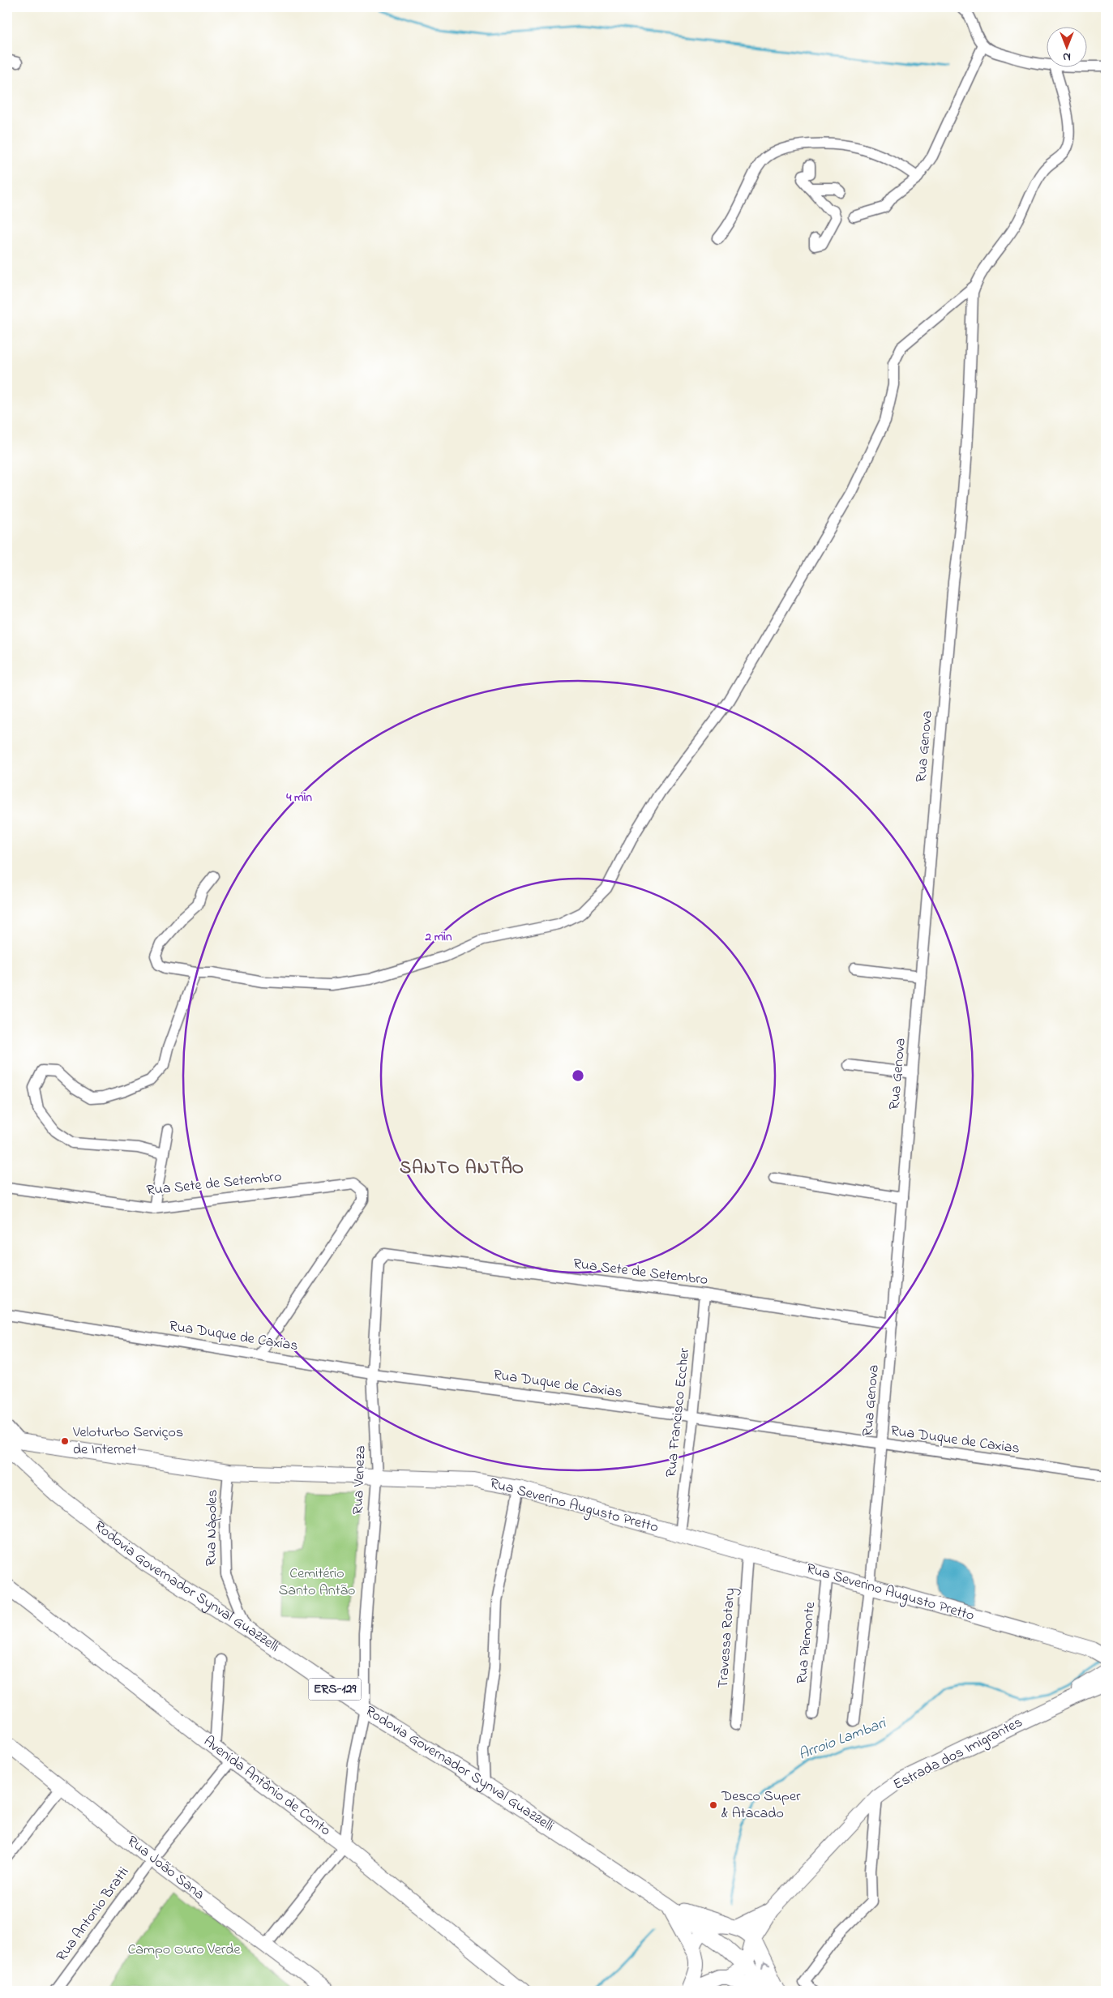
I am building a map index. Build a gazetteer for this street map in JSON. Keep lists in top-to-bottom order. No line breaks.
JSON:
{"streets":{"main road":["Rodovia Governador Synval Guazzelli","ERS-129"],"street":["Rua Genova","Rua Sete de Setembro","Rua Duque de Caxias","Rua Francisco Eccher","Rua Veneza","Rua Severino Augusto Pretto","Rua Nápoles","Travessa Rotary","Rua Piemonte","Estrada dos Imigrantes","Avenida Antônio de Conto","Rua João Sana","Rua Antonio Bratti"]},"crossings":[["Rua Genova","Rua Sete de Setembro"],["Rua Genova","Rua Duque de Caxias"],["Rua Genova","Rua Severino Augusto Pretto"],["Rua Sete de Setembro","Rua Duque de Caxias"],["Rua Sete de Setembro","Rua Francisco Eccher"],["Rua Sete de Setembro","Rua Veneza"],["Rua Duque de Caxias","Rua Francisco Eccher"],["Rua Duque de Caxias","Rua Veneza"],["Rua Francisco Eccher","Rua Severino Augusto Pretto"],["Rua Veneza","Rua Severino Augusto Pretto"],["Rua Veneza","Rodovia Governador Synval Guazzelli"],["Rua Veneza","Avenida Antônio de Conto"],["Rua Severino Augusto Pretto","Rua Nápoles"],["Rua Severino Augusto Pretto","Travessa Rotary"],["Rua Severino Augusto Pretto","Rua Piemonte"],["Rua Severino Augusto Pretto","Estrada dos Imigrantes"],["Rua Nápoles","Rodovia Governador Synval Guazzelli"],["Rodovia Governador Synval Guazzelli","Estrada dos Imigrantes"],["Avenida Antônio de Conto","Rua Antonio Bratti"],["Rua João Sana","Rua Antonio Bratti"]],"districts":["SANTO ANTÃO"],"water":["Arroio Lambari"],"parks":["Cemitério Santo Antão","Campo Ouro Verde"],"places":["Veloturbo Serviços de Internet","Desco Super & Atacado"],"north":"bottom","rings":["4 min","2 min"]}
